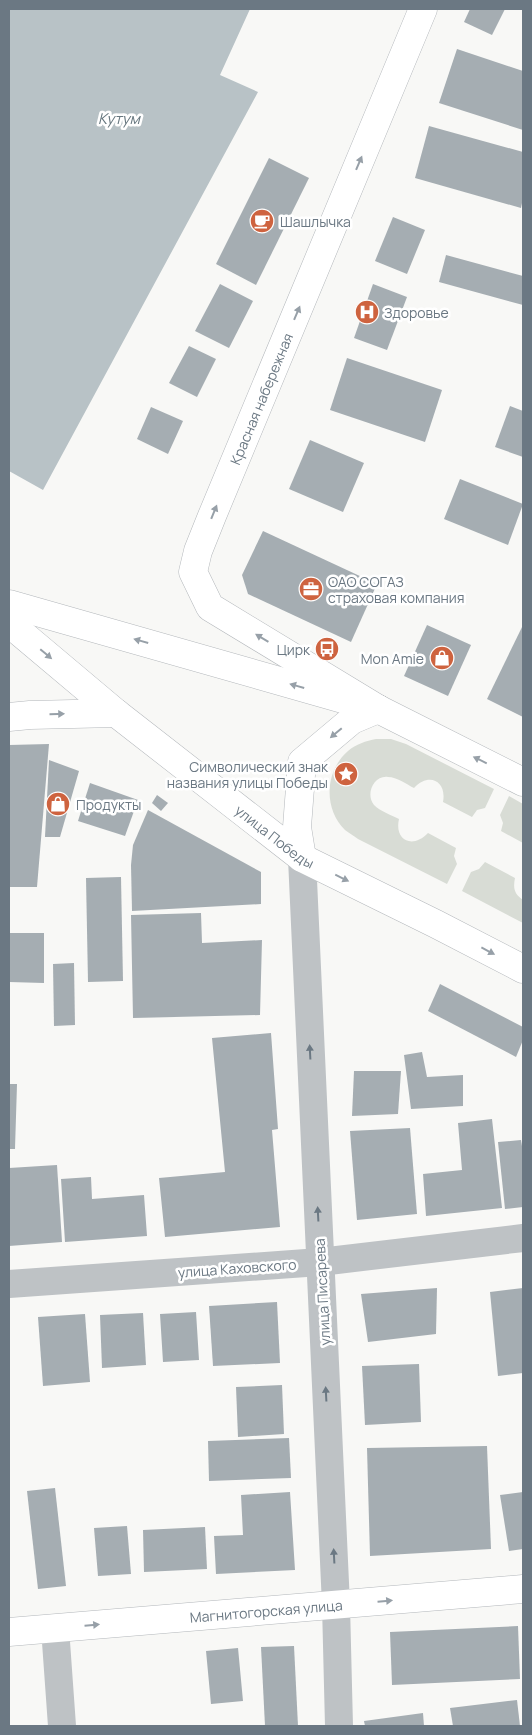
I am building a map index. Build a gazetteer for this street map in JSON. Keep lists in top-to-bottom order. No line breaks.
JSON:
{"streets":{"main road":["Красная набережная","улица Победы","Магнитогорская улица"],"street":["улица Каховского","улица Писарева"]},"crossings":[["улица Победы","улица Писарева"],["улица Каховского","улица Писарева"],["улица Писарева","Магнитогорская улица"]],"one_way":["Красная набережная","улица Писарева","Магнитогорская улица"],"water":["Кутум"],"places":{"cafe":["Шашлычка"],"hospital":["Здоровье"],"office":["ОАО СОГАЗ страховая компания"],"bus stop":["Цирк"],"shop":["Mon Amie","Продукты"],"place":["Символический знак названия улицы Победы"]}}
